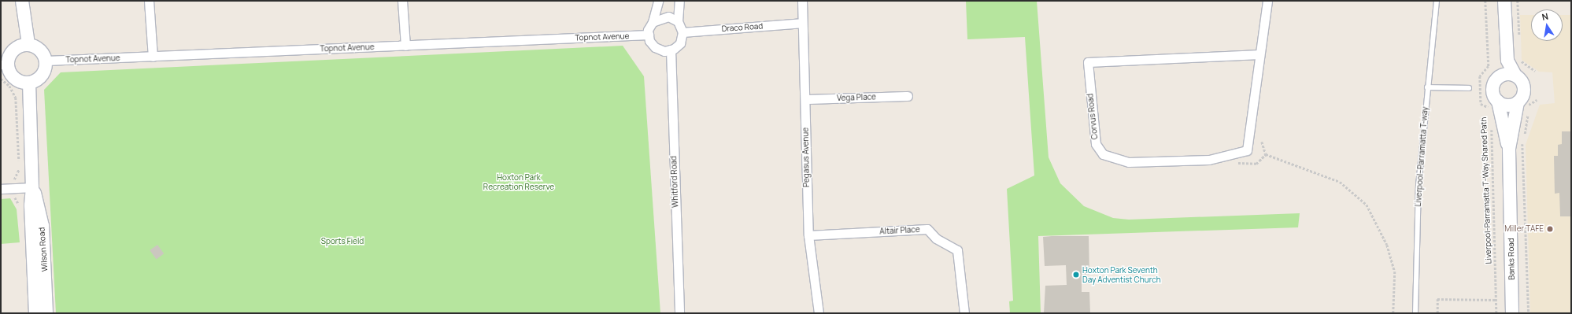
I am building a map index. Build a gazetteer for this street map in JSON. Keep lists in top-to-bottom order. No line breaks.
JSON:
{"streets":{"main road":["Wilson Road","Banks Road"],"street":["Draco Road","Topnot Avenue","Vega Place","Corvus Road","Pegasus Avenue","Whitford Road","Altair Place"],"lane":["Liverpool–Parramatta T-way"],"path":["Liverpool-Parramatta T-Way Shared Path"]},"crossings":[["Draco Road","Topnot Avenue"],["Draco Road","Pegasus Avenue"],["Draco Road","Whitford Road"],["Topnot Avenue","Whitford Road"],["Topnot Avenue","Wilson Road"],["Vega Place","Pegasus Avenue"],["Pegasus Avenue","Altair Place"],["Liverpool-Parramatta T-Way Shared Path","Banks Road"]],"parks":["Hoxton Park Recreation Reserve","Sports Field"],"places":["Miller TAFE","Hoxton Park Seventh Day Adventist Church"],"north":"top"}
